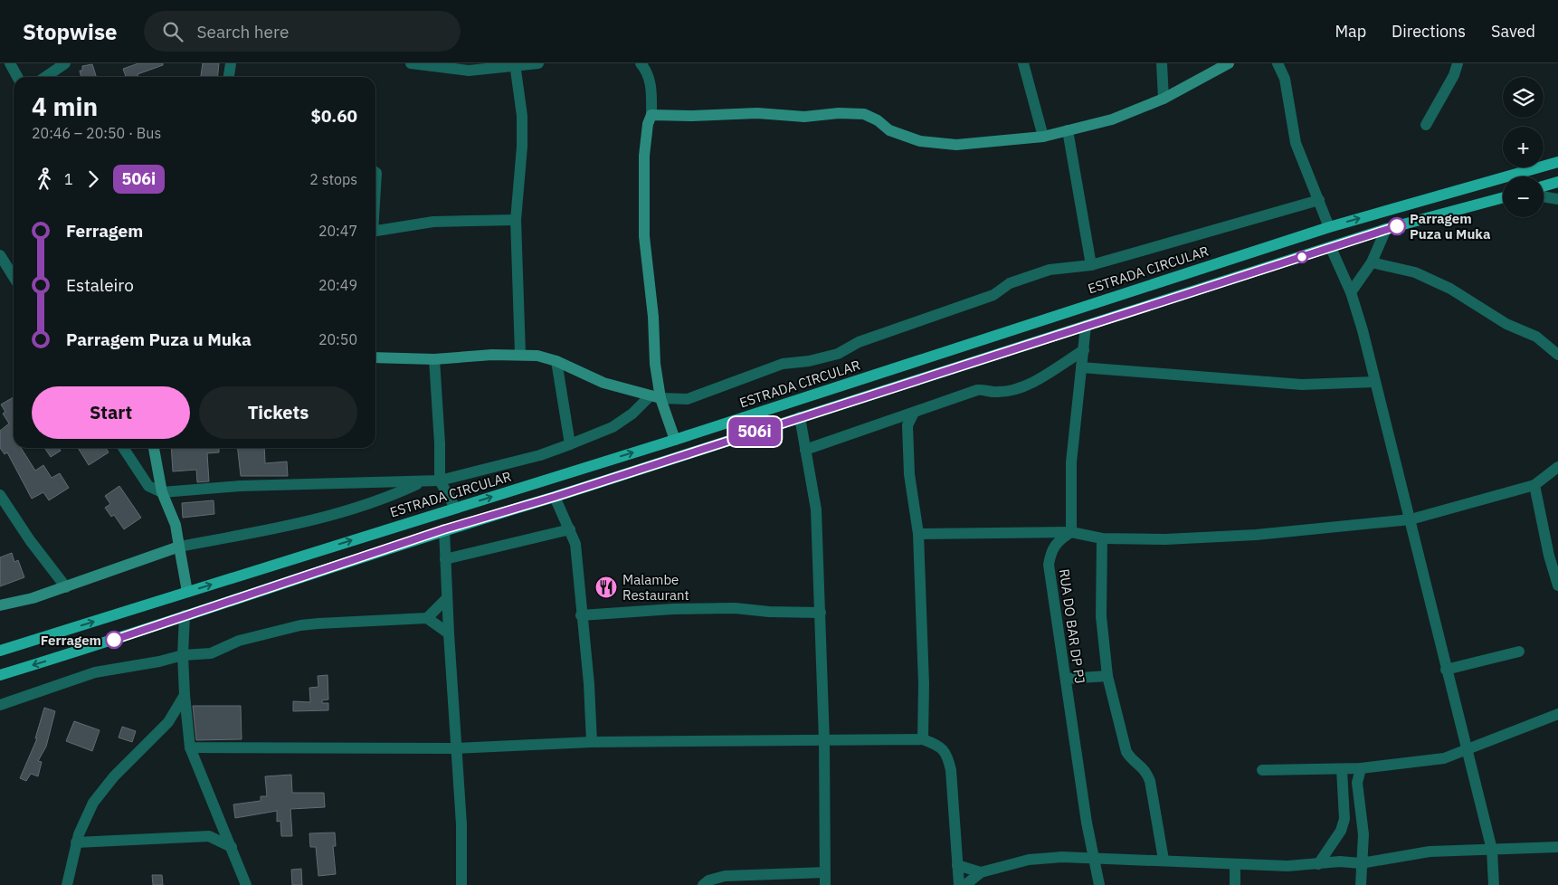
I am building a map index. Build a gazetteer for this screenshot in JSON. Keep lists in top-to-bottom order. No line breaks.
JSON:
{"streets":{"main road":["ESTRADA CIRCULAR"],"street":["RUA DO BAR DP PJ"]},"places":{"other":["Parragem Puza u Muka","Ferragem"],"restaurant":["Malambe Restaurant"]},"lines":["bus line 506i"],"page":{"header":"Stopwise","search":"Search here","nav":["Map","Directions","Saved"],"on_map":"506i","map_buttons":["+","−"],"heading":["4 min","20:46 – 20:50 · Bus","$0.60"],"legs":["1","506i","2 stops"],"list":[{"name":"Ferragem","value":"20:47"},{"name":"Estaleiro","value":"20:49"},{"name":"Parragem Puza u Muka","value":"20:50"}],"buttons":["Start","Tickets"]}}
